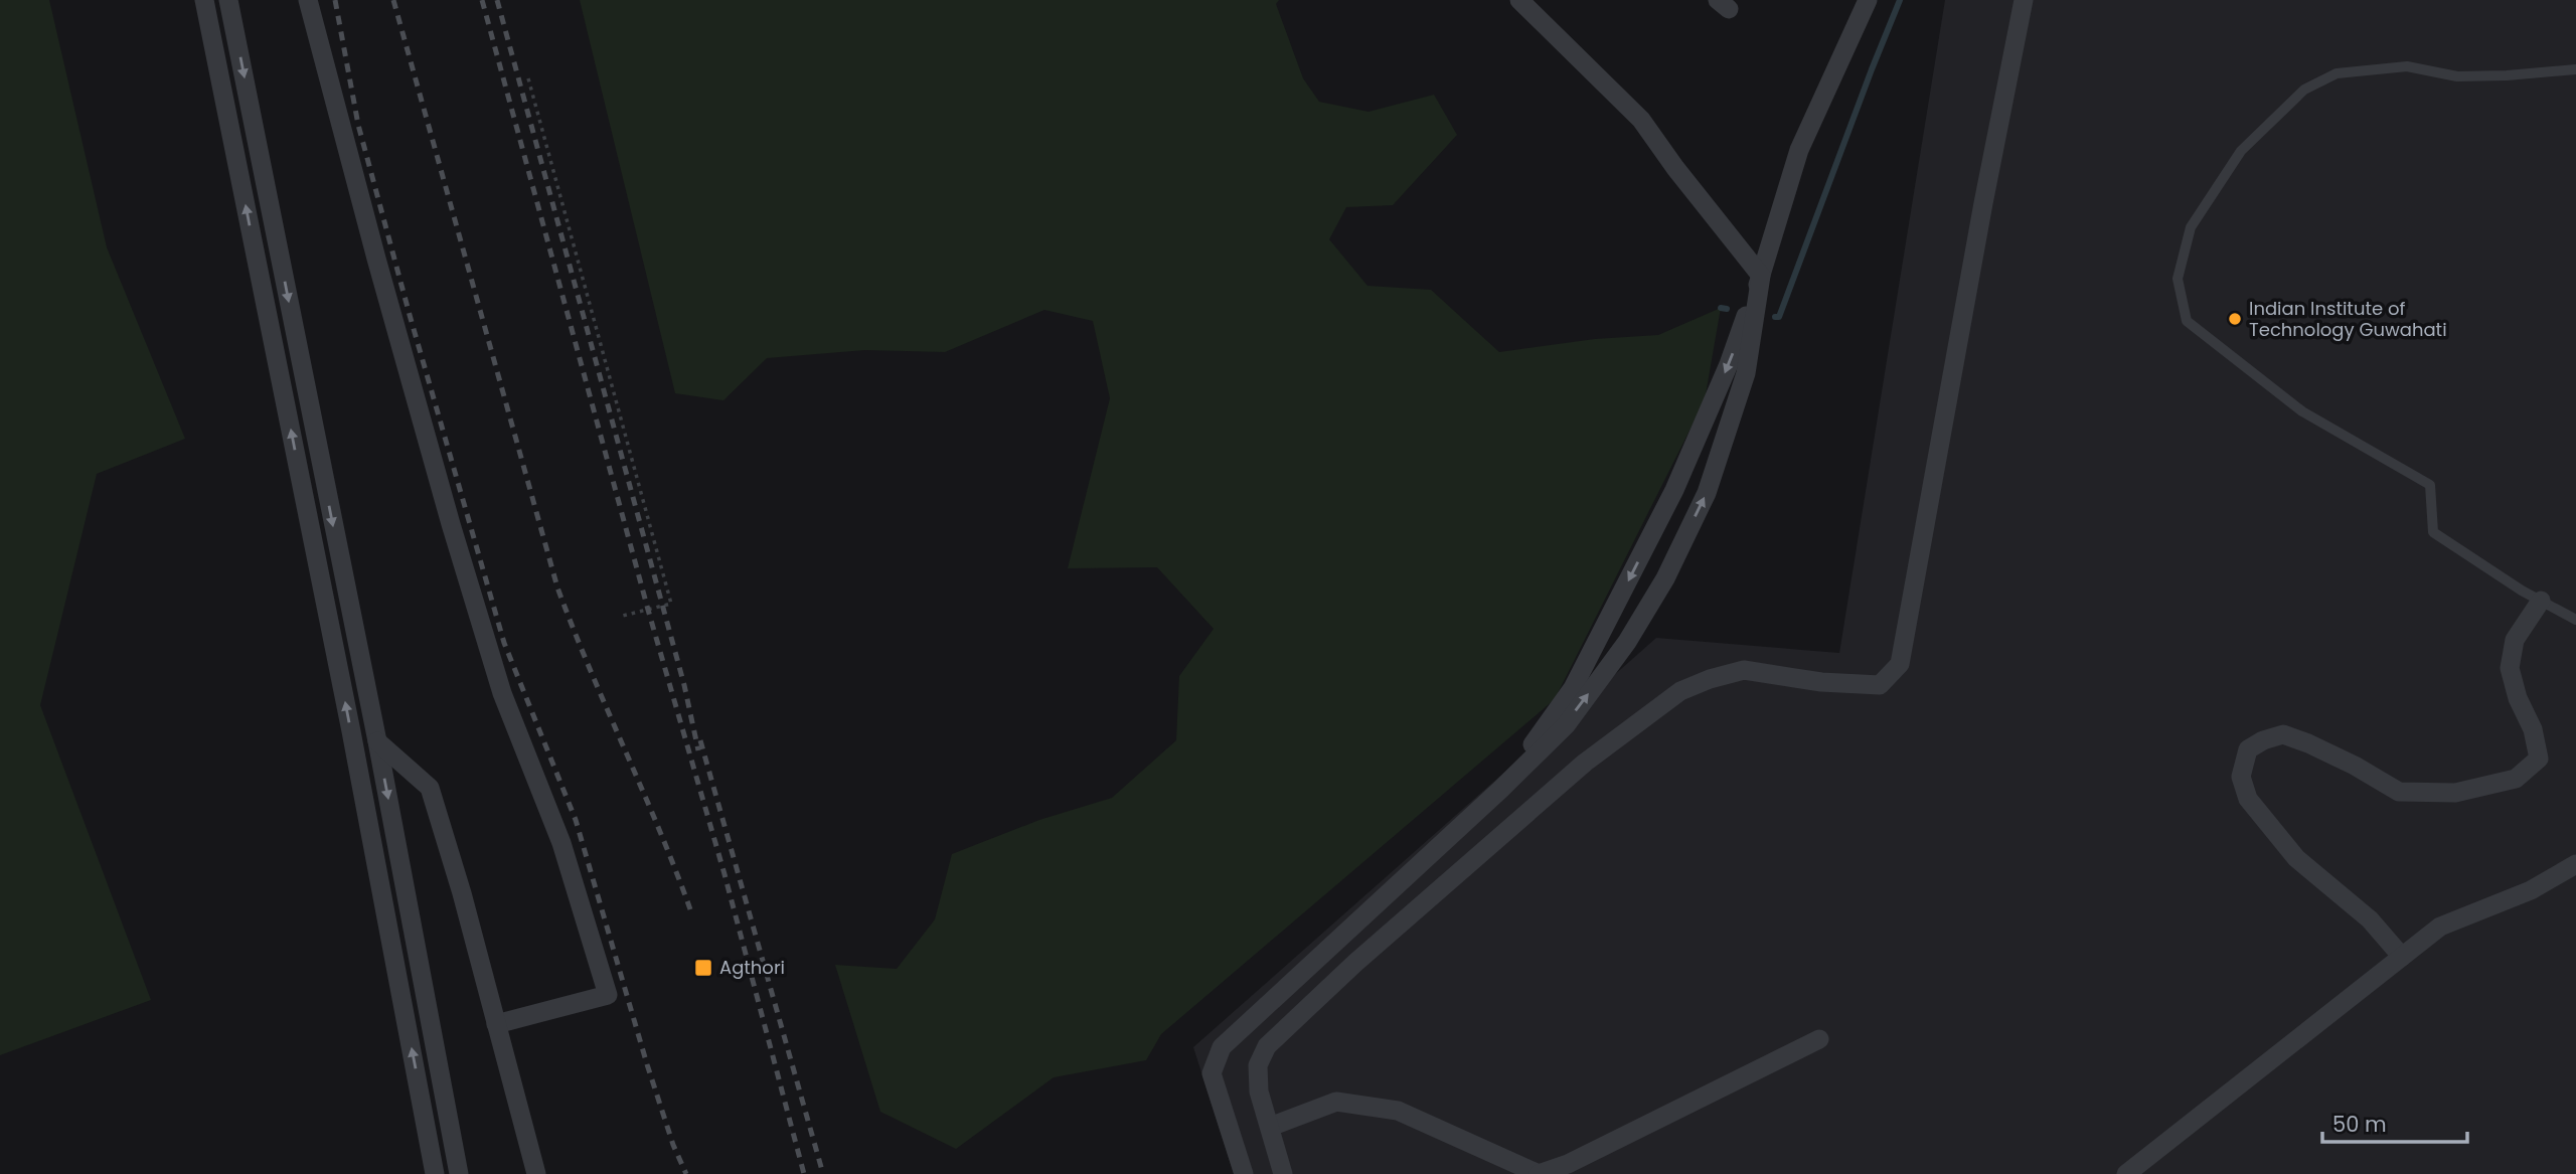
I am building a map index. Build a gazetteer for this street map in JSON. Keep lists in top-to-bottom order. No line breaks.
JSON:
{"places":{"other":["Indian Institute of Technology Guwahati"],"transit":["Agthori"]},"scale_bar":"50 m"}
